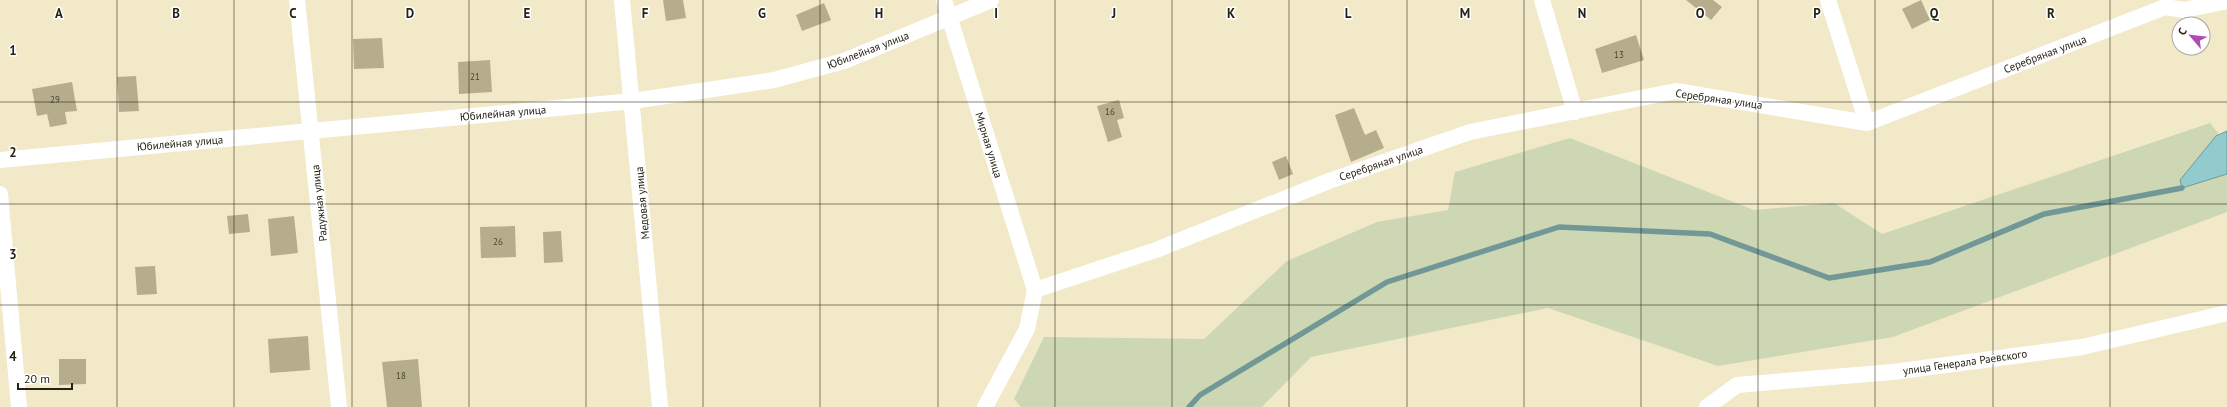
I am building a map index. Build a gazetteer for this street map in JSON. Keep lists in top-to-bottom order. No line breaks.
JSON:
{"streets":{"street":["Юбилейная улица","Серебряная улица","Мирная улица","Радужная улица","Медовая улица","улица Генерала Раевского"]},"crossings":[["Юбилейная улица","Мирная улица"],["Юбилейная улица","Радужная улица"],["Юбилейная улица","Медовая улица"],["Серебряная улица","Мирная улица"]],"house_numbers":["13","21","29","16","26","18"],"scale_bar":"20 m","north":"top left","grid":{"columns":["A","B","C","D","E","F","G","H","I","J","K","L","M","N","O","P","Q","R"],"rows":["1","2","3","4"]}}
